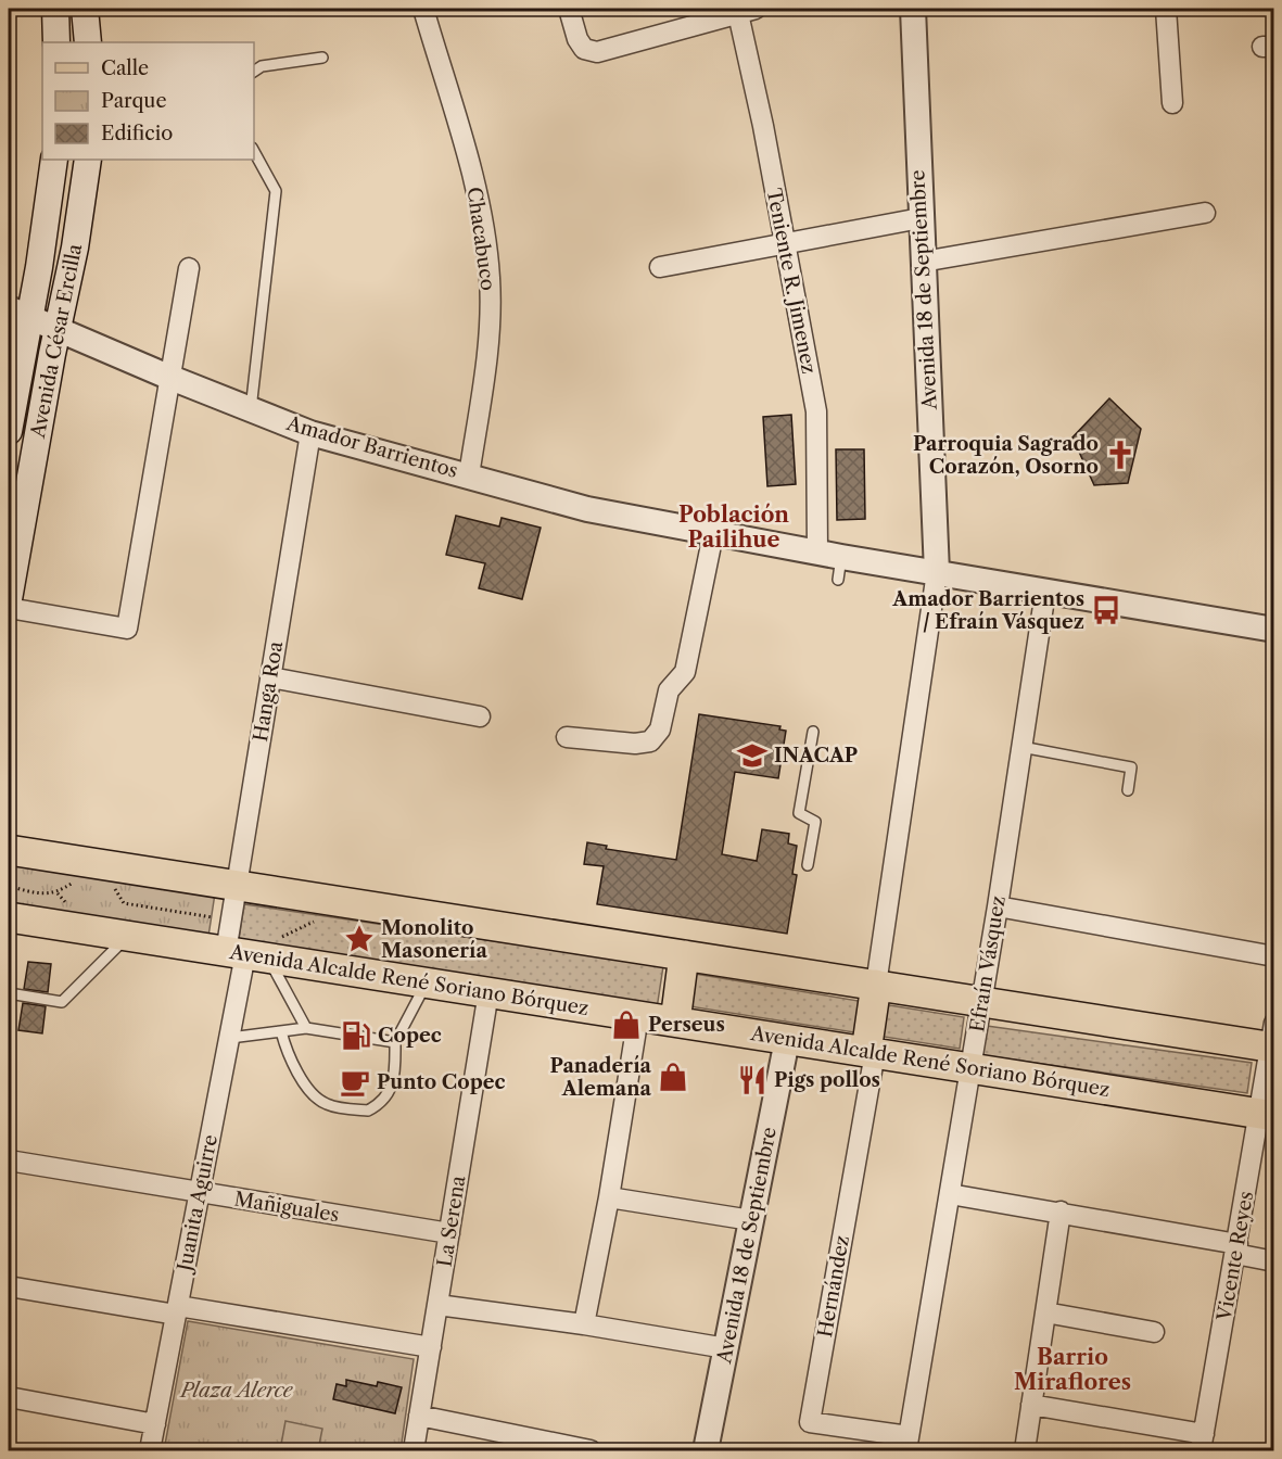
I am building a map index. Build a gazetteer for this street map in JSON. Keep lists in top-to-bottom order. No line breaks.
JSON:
{"streets":{"main road":["Avenida César Ercilla","Avenida Alcalde René Soriano Bórquez"],"street":["Chacabuco","Teniente R. Jimenez","Avenida 18 de Septiembre","Amador Barrientos","Hanga Roa","Efraín Vásquez","Juanita Aguirre","Mañiguales","La Serena","Vicente Reyes","Hernández"]},"crossings":[["Chacabuco","Amador Barrientos"],["Teniente R. Jimenez","Amador Barrientos"],["Avenida 18 de Septiembre","Amador Barrientos"],["Avenida 18 de Septiembre","Avenida Alcalde René Soriano Bórquez"],["Avenida César Ercilla","Amador Barrientos"],["Amador Barrientos","Hanga Roa"],["Amador Barrientos","Efraín Vásquez"],["Hanga Roa","Avenida Alcalde René Soriano Bórquez"],["Hanga Roa","Juanita Aguirre"],["Efraín Vásquez","Avenida Alcalde René Soriano Bórquez"],["Efraín Vásquez","Hernández"],["Avenida Alcalde René Soriano Bórquez","Juanita Aguirre"],["Avenida Alcalde René Soriano Bórquez","La Serena"],["Avenida Alcalde René Soriano Bórquez","Vicente Reyes"],["Avenida Alcalde René Soriano Bórquez","Hernández"],["Juanita Aguirre","Mañiguales"],["Mañiguales","La Serena"]],"districts":["Población Pailihue","Barrio Miraflores"],"parks":["Plaza Alerce"],"places":{"church":["Parroquia Sagrado Corazón, Osorno"],"bus stop":["Amador Barrientos / Efraín Vásquez"],"school or university":["INACAP"],"place":["Monolito Masonería"],"shop":["Perseus","Panadería Alemana"],"fuel station":["Copec"],"restaurant":["Pigs pollos"],"cafe":["Punto Copec"]},"legend":["Calle","Parque","Edificio"]}
